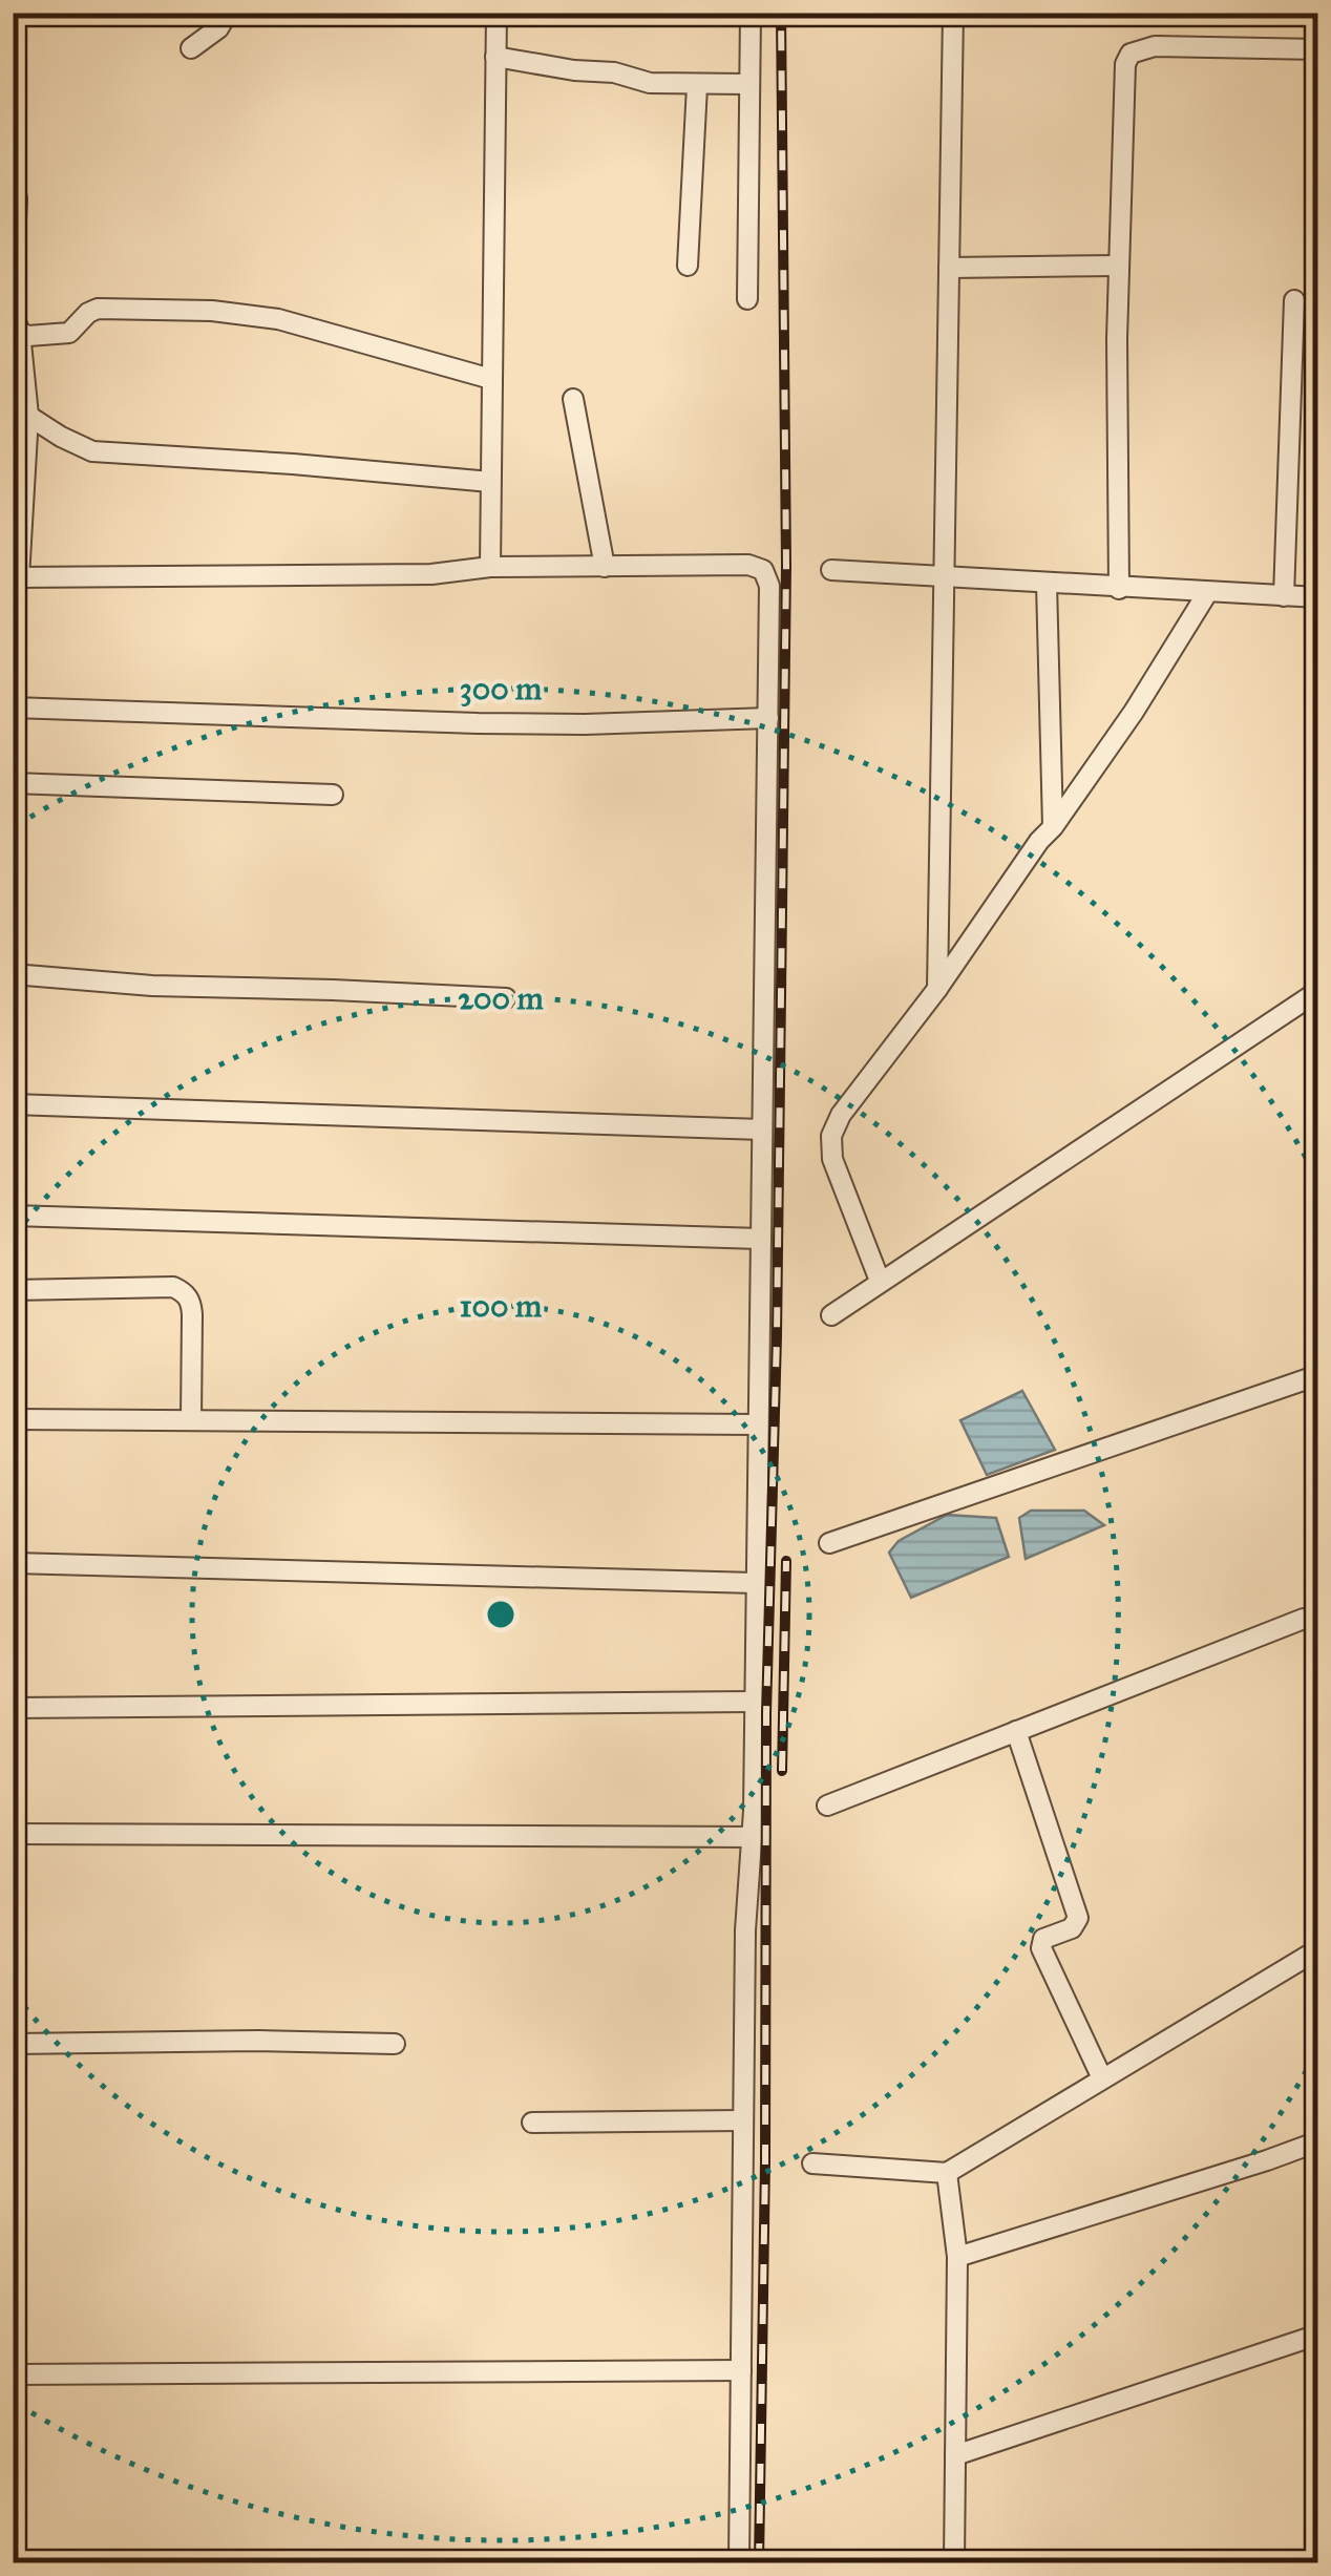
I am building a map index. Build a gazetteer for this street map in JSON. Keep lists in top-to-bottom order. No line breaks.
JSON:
{"rings":["300 m","200 m","100 m"]}
